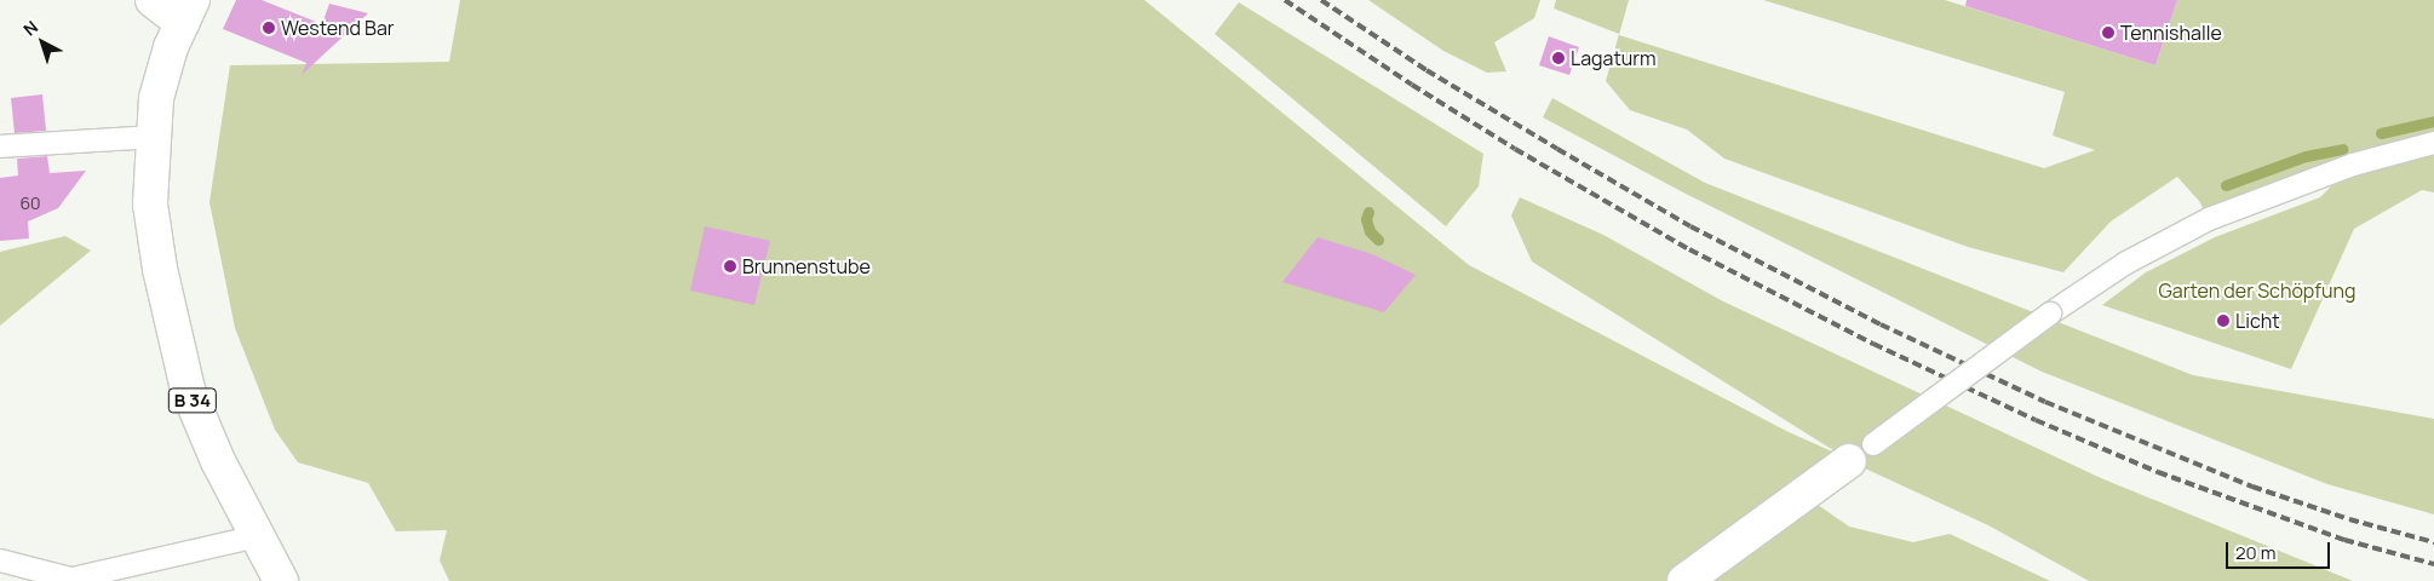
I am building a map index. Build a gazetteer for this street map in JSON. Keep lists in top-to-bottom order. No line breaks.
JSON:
{"streets":{"main road":["B 34"]},"parks":["Garten der Schöpfung"],"places":["Westend Bar","Tennishalle","Lagaturm","Brunnenstube","Licht"],"house_numbers":["60"],"scale_bar":"20 m","north":"top left"}
